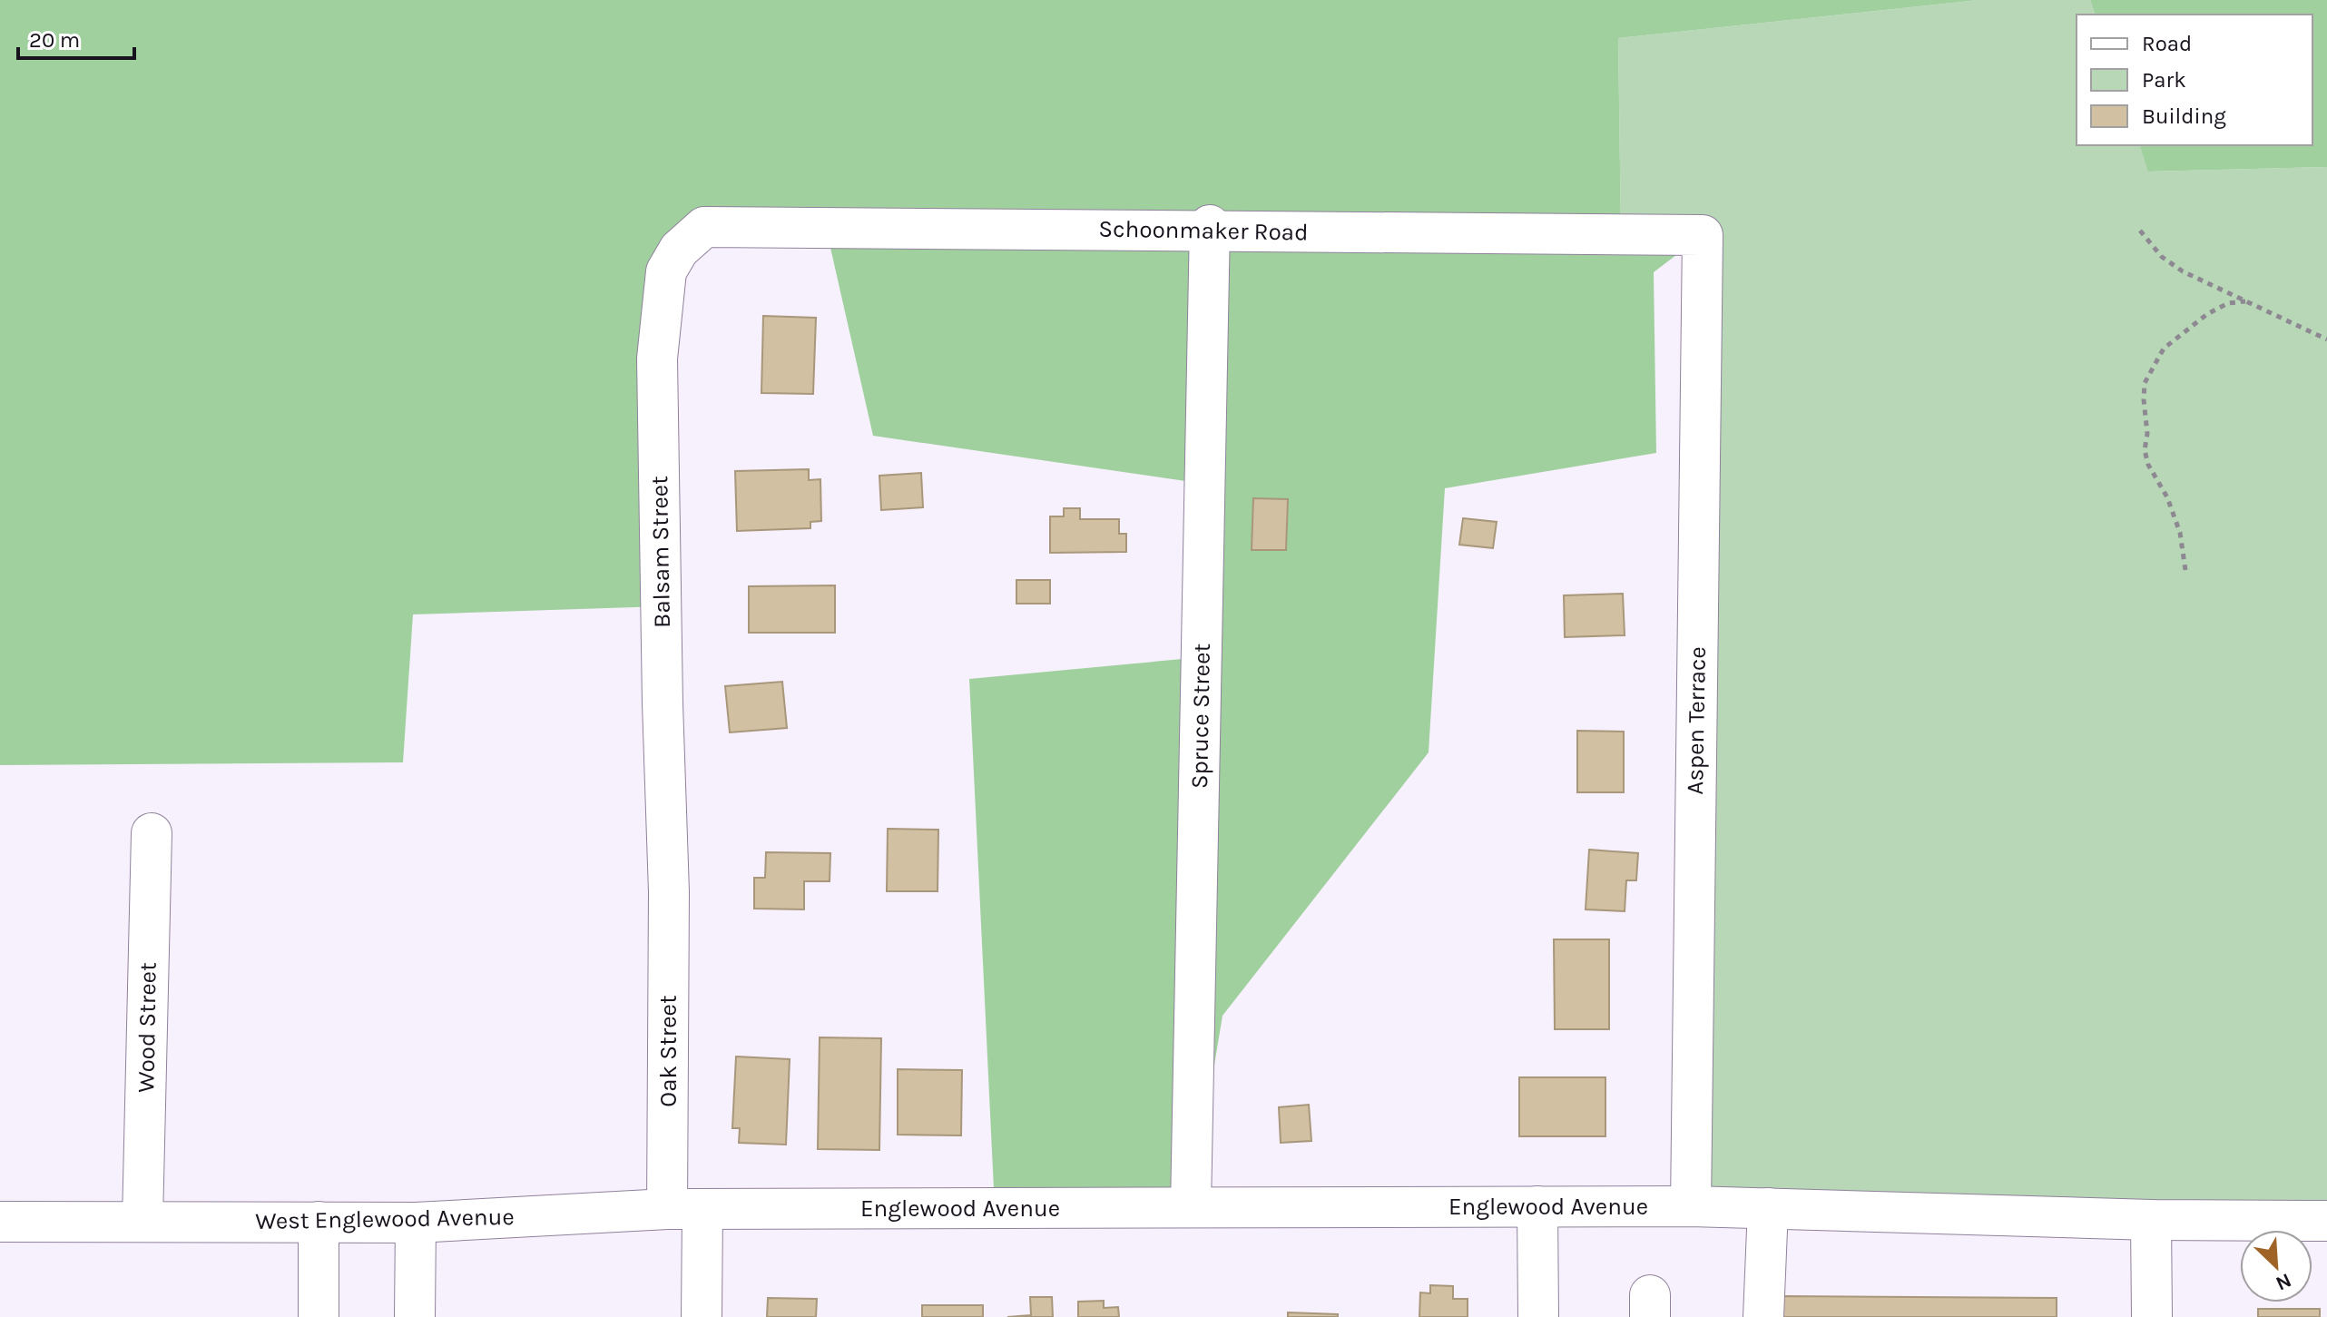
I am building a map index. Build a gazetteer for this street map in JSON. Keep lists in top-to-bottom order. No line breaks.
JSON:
{"streets":{"street":["Schoonmaker Road","Balsam Street","Spruce Street","Aspen Terrace","Wood Street","Oak Street","Englewood Avenue","West Englewood Avenue"]},"crossings":[["Schoonmaker Road","Balsam Street"],["Schoonmaker Road","Spruce Street"],["Schoonmaker Road","Aspen Terrace"],["Balsam Street","Oak Street"],["Spruce Street","Englewood Avenue"],["Aspen Terrace","Englewood Avenue"],["Wood Street","West Englewood Avenue"],["Oak Street","West Englewood Avenue"],["Englewood Avenue","West Englewood Avenue"]],"legend":["Road","Park","Building"],"scale_bar":"20 m","north":"bottom right"}
